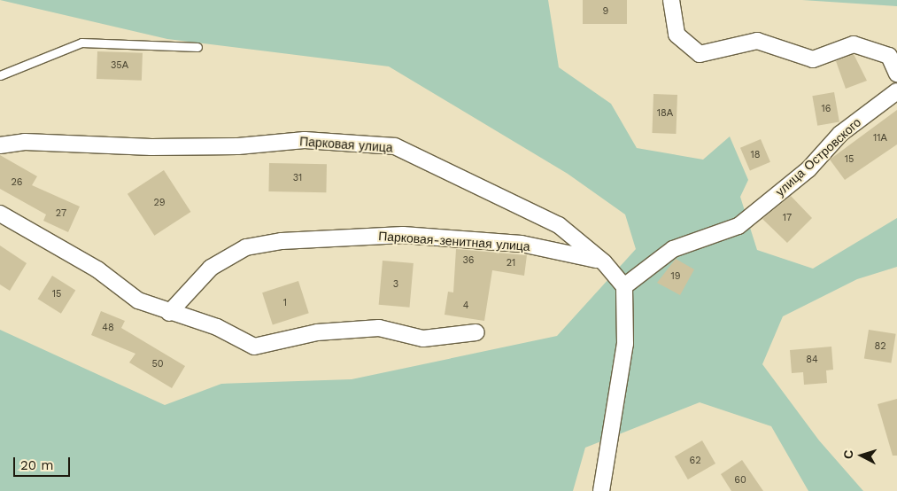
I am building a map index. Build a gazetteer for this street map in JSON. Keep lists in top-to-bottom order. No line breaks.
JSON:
{"streets":{"street":["Парковая улица","улица Островского","Парковая-зенитная улица"]},"crossings":[["Парковая улица","улица Островского"],["Парковая улица","Парковая-зенитная улица"]],"house_numbers":["9","35А","16","18А","11А","18","15","31","26","29","27","17","36","21","19","3","15","1","4","48","82","84","50","62","60"],"scale_bar":"20 m","north":"left"}
